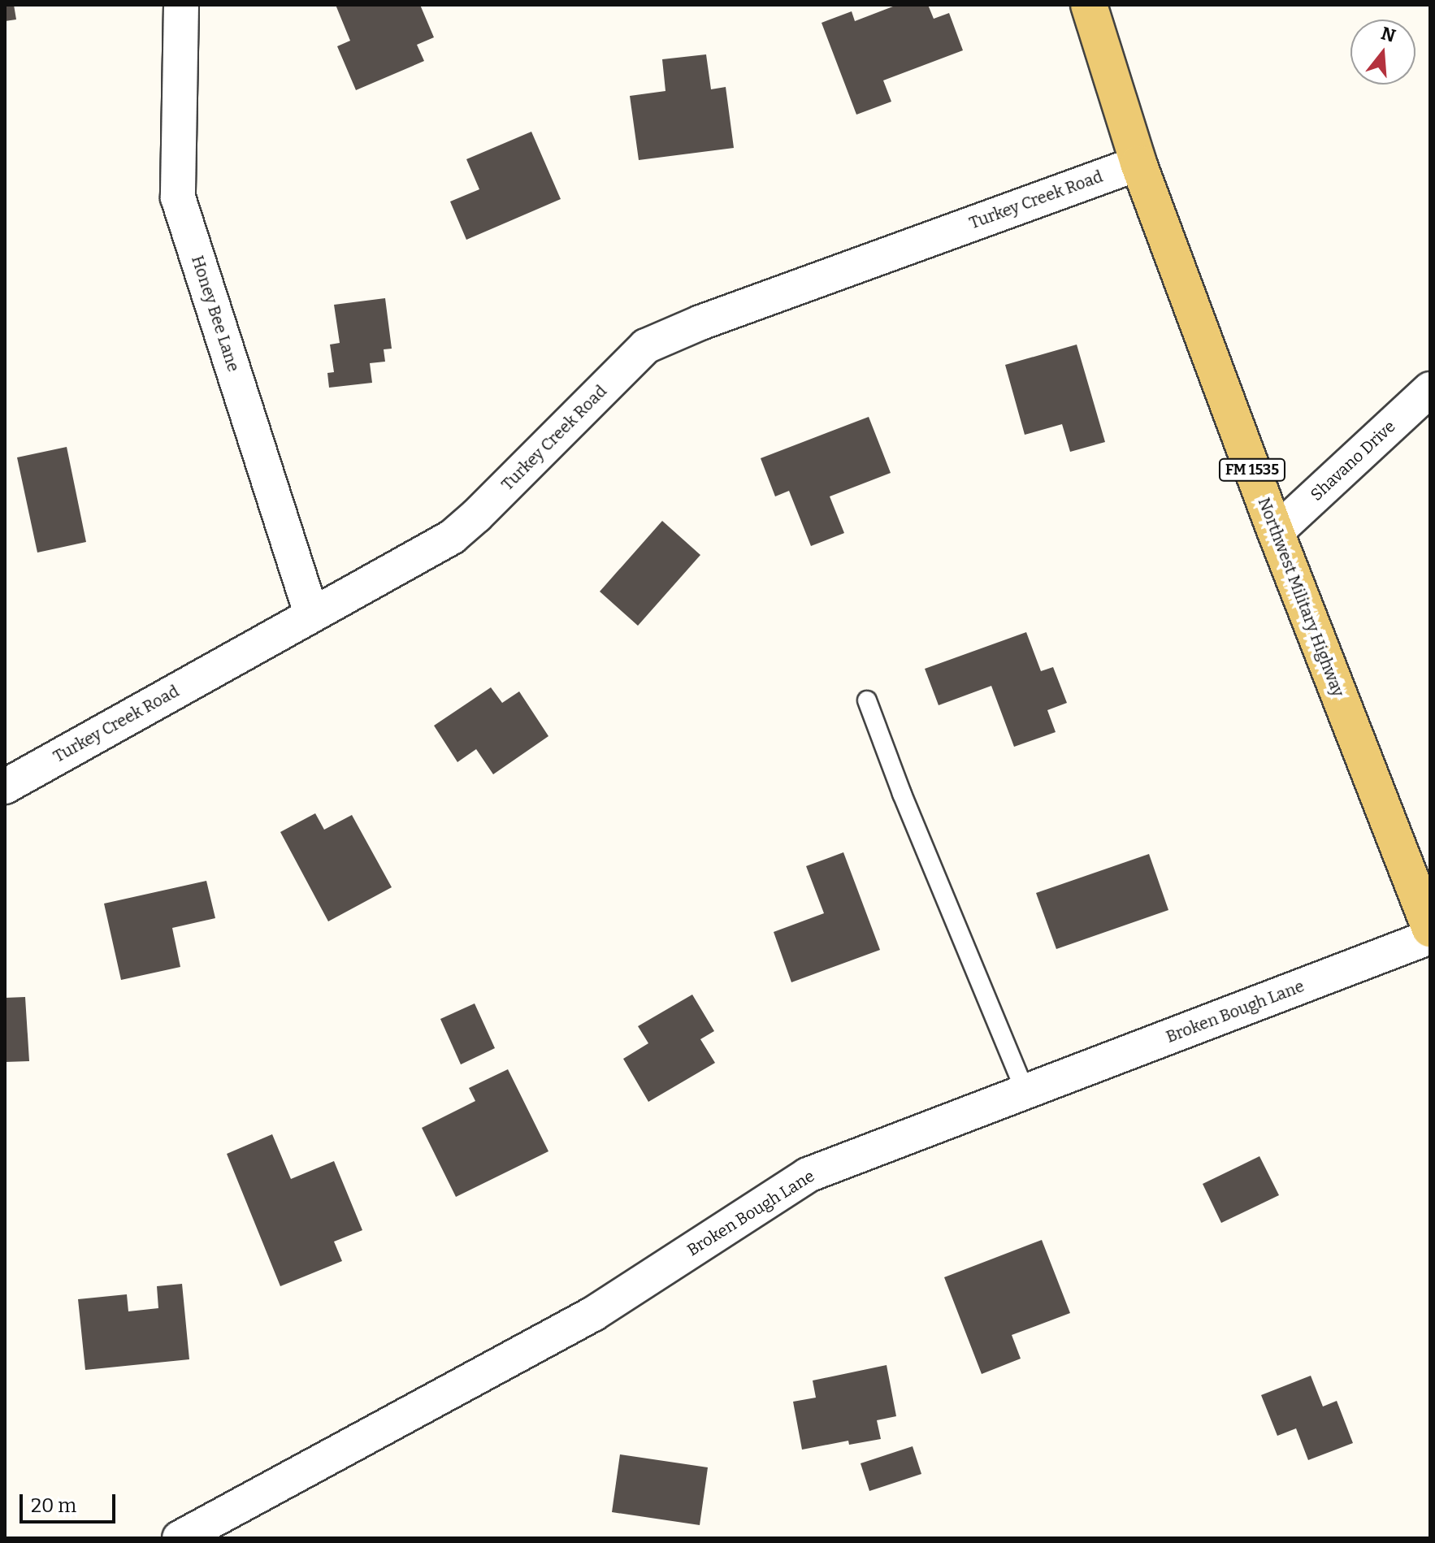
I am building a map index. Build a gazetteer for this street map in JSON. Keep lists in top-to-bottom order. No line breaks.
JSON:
{"streets":{"main road":["FM 1535","Northwest Military Highway"],"street":["Turkey Creek Road","Honey Bee Lane","Shavano Drive","Broken Bough Lane"]},"crossings":[["Turkey Creek Road","Honey Bee Lane"],["Turkey Creek Road","Northwest Military Highway"],["Shavano Drive","Northwest Military Highway"]],"scale_bar":"20 m","north":"top"}
